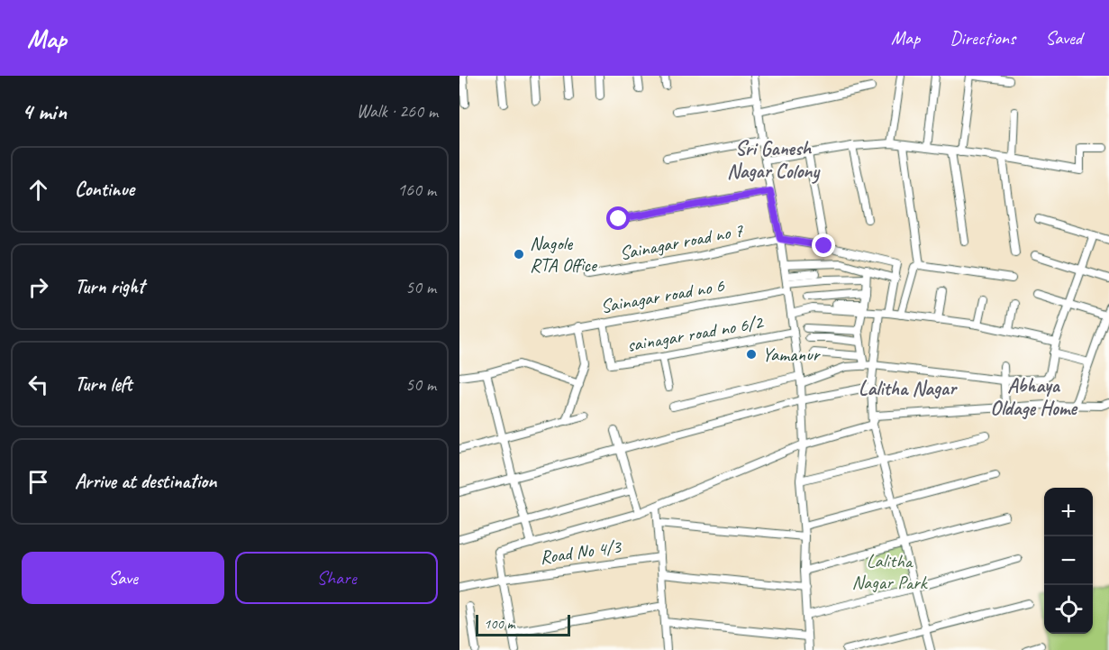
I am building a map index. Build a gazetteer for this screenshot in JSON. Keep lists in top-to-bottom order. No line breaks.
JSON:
{"streets":{"street":["Sainagar road no 7","Sainagar road no 6","sainagar road no 6/2","Road No 4/3"]},"crossings":[["Sainagar road no 6","sainagar road no 6/2"]],"districts":["Sri Ganesh Nagar Colony","Abhaya Oldage Home","Lalitha Nagar"],"parks":["Lalitha Nagar Park"],"places":["Nagole RTA Office","Yamanur"],"scale_bar":"100 m","page":{"header":"Map","nav":["Map","Directions","Saved"],"heading":["4 min","Walk · 260 m"],"list":[["Continue","160 m"],["Turn right","50 m"],["Turn left","50 m"],"Arrive at destination"],"map_buttons":["+","−"],"buttons":["Save","Share"],"scale":"100 m"}}
